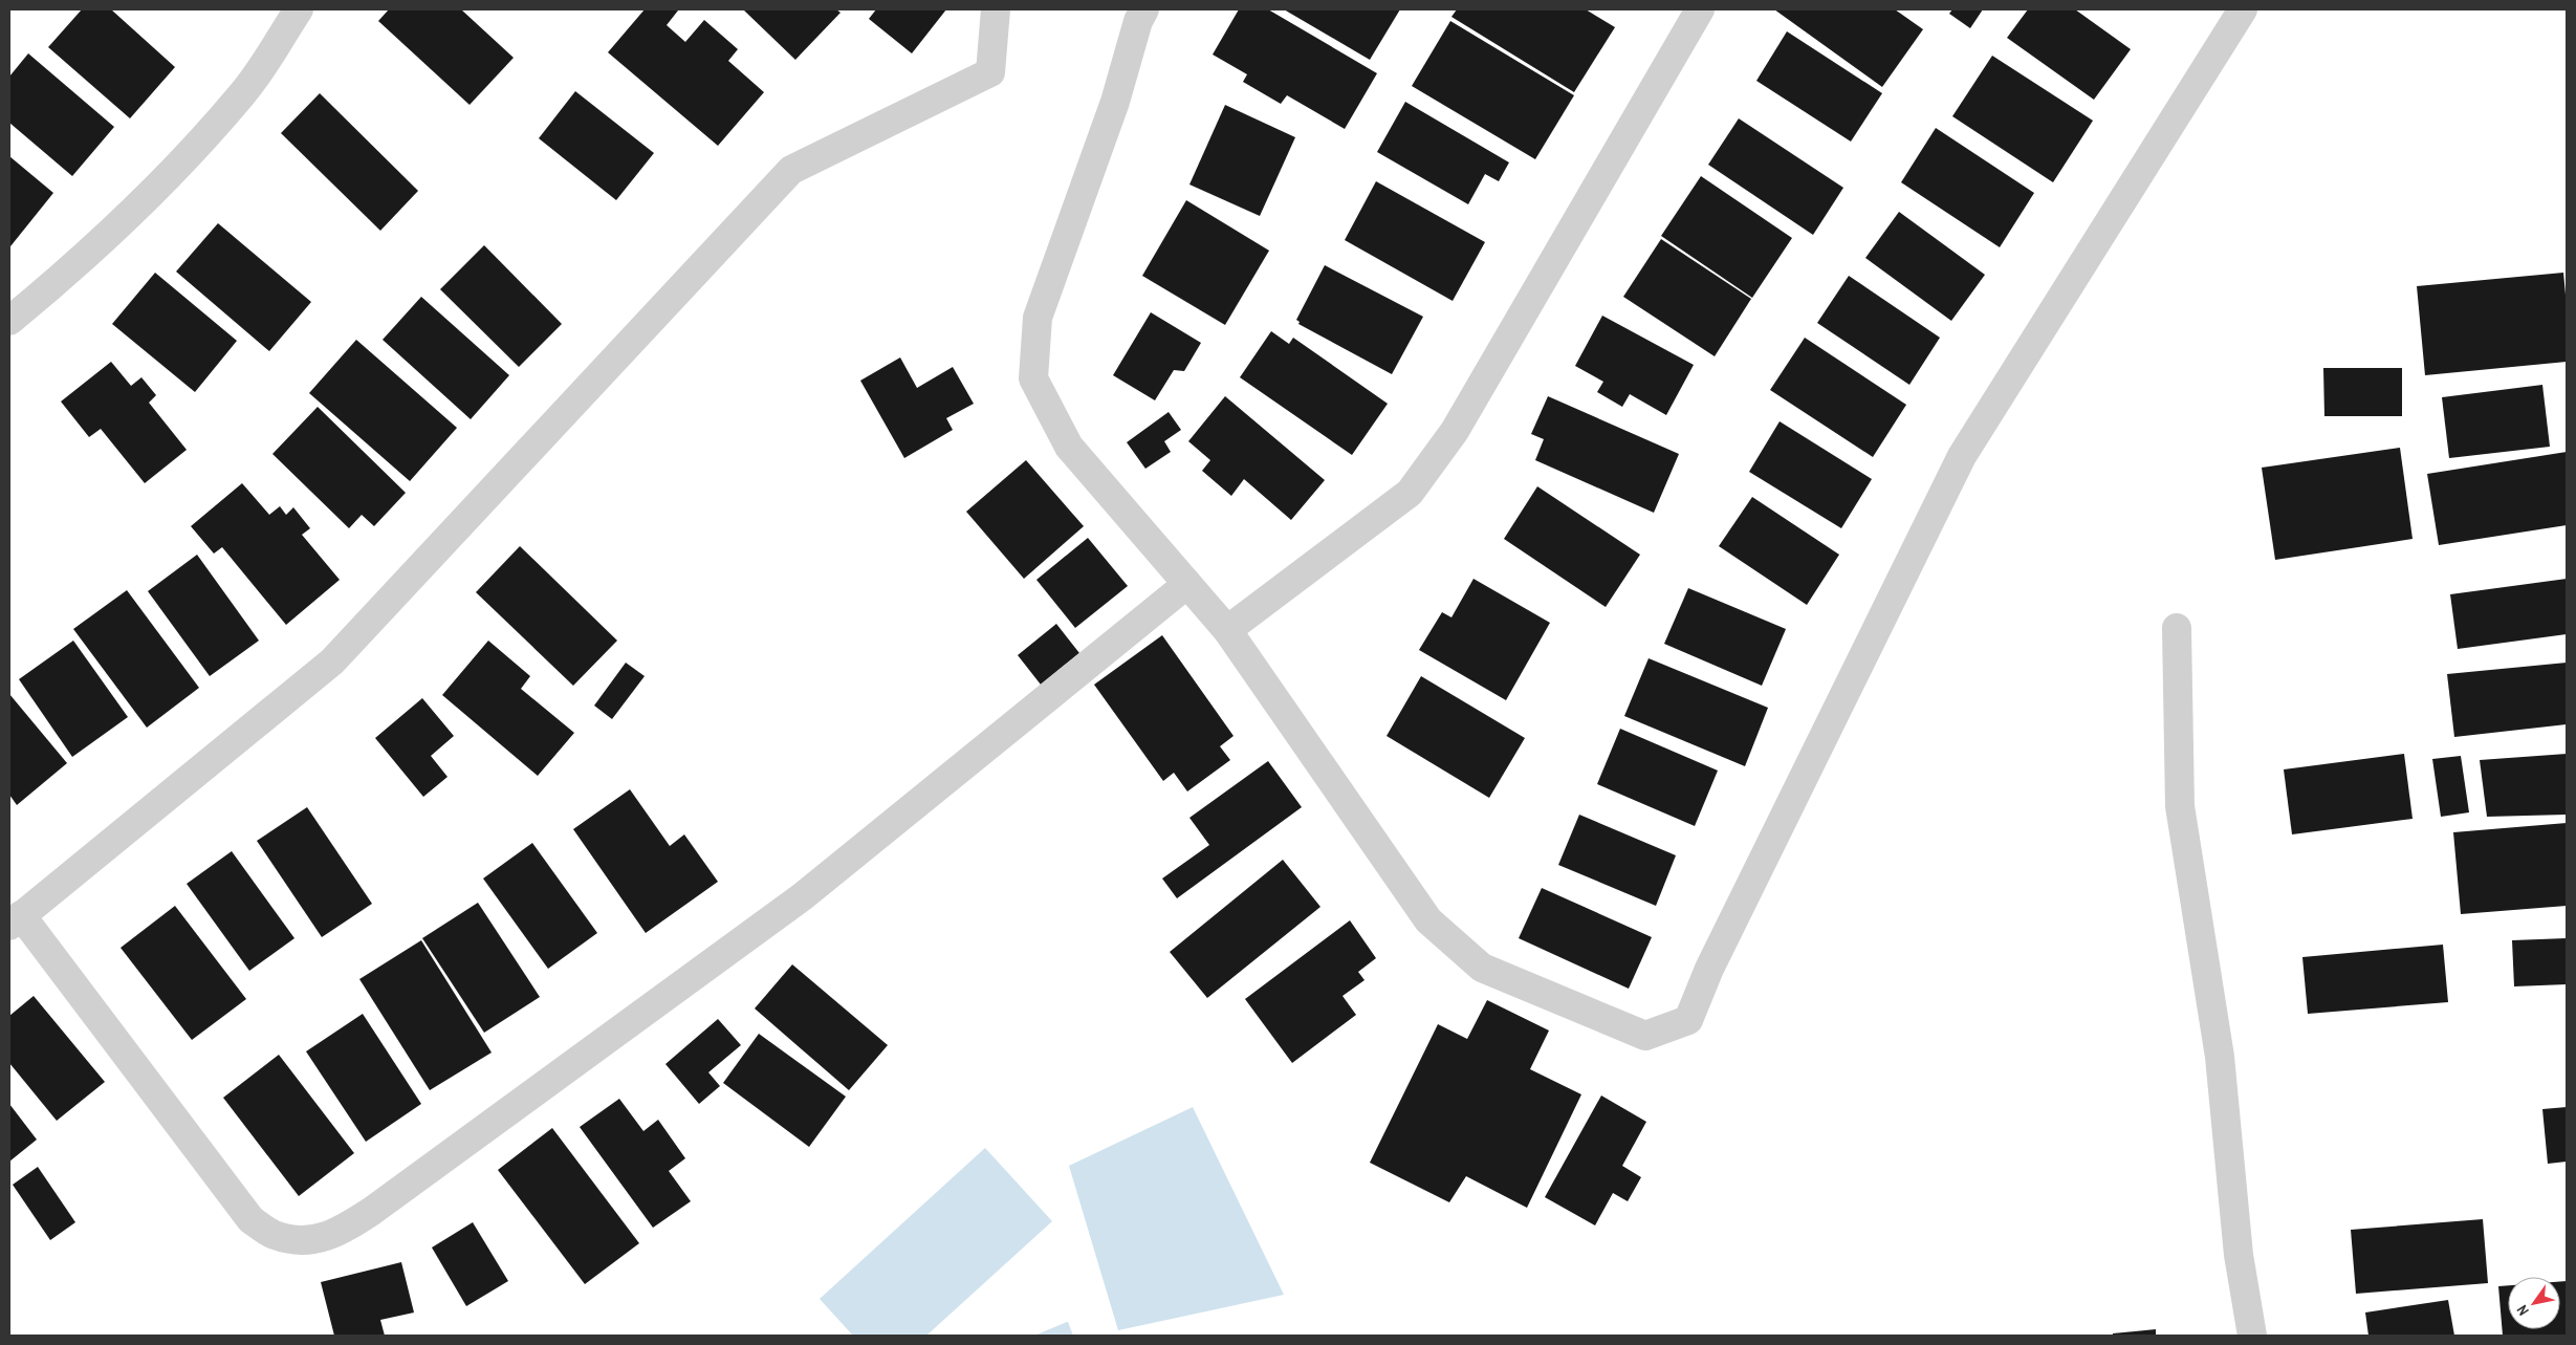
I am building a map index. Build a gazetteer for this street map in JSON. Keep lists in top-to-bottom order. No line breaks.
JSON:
{"north":"bottom left"}
